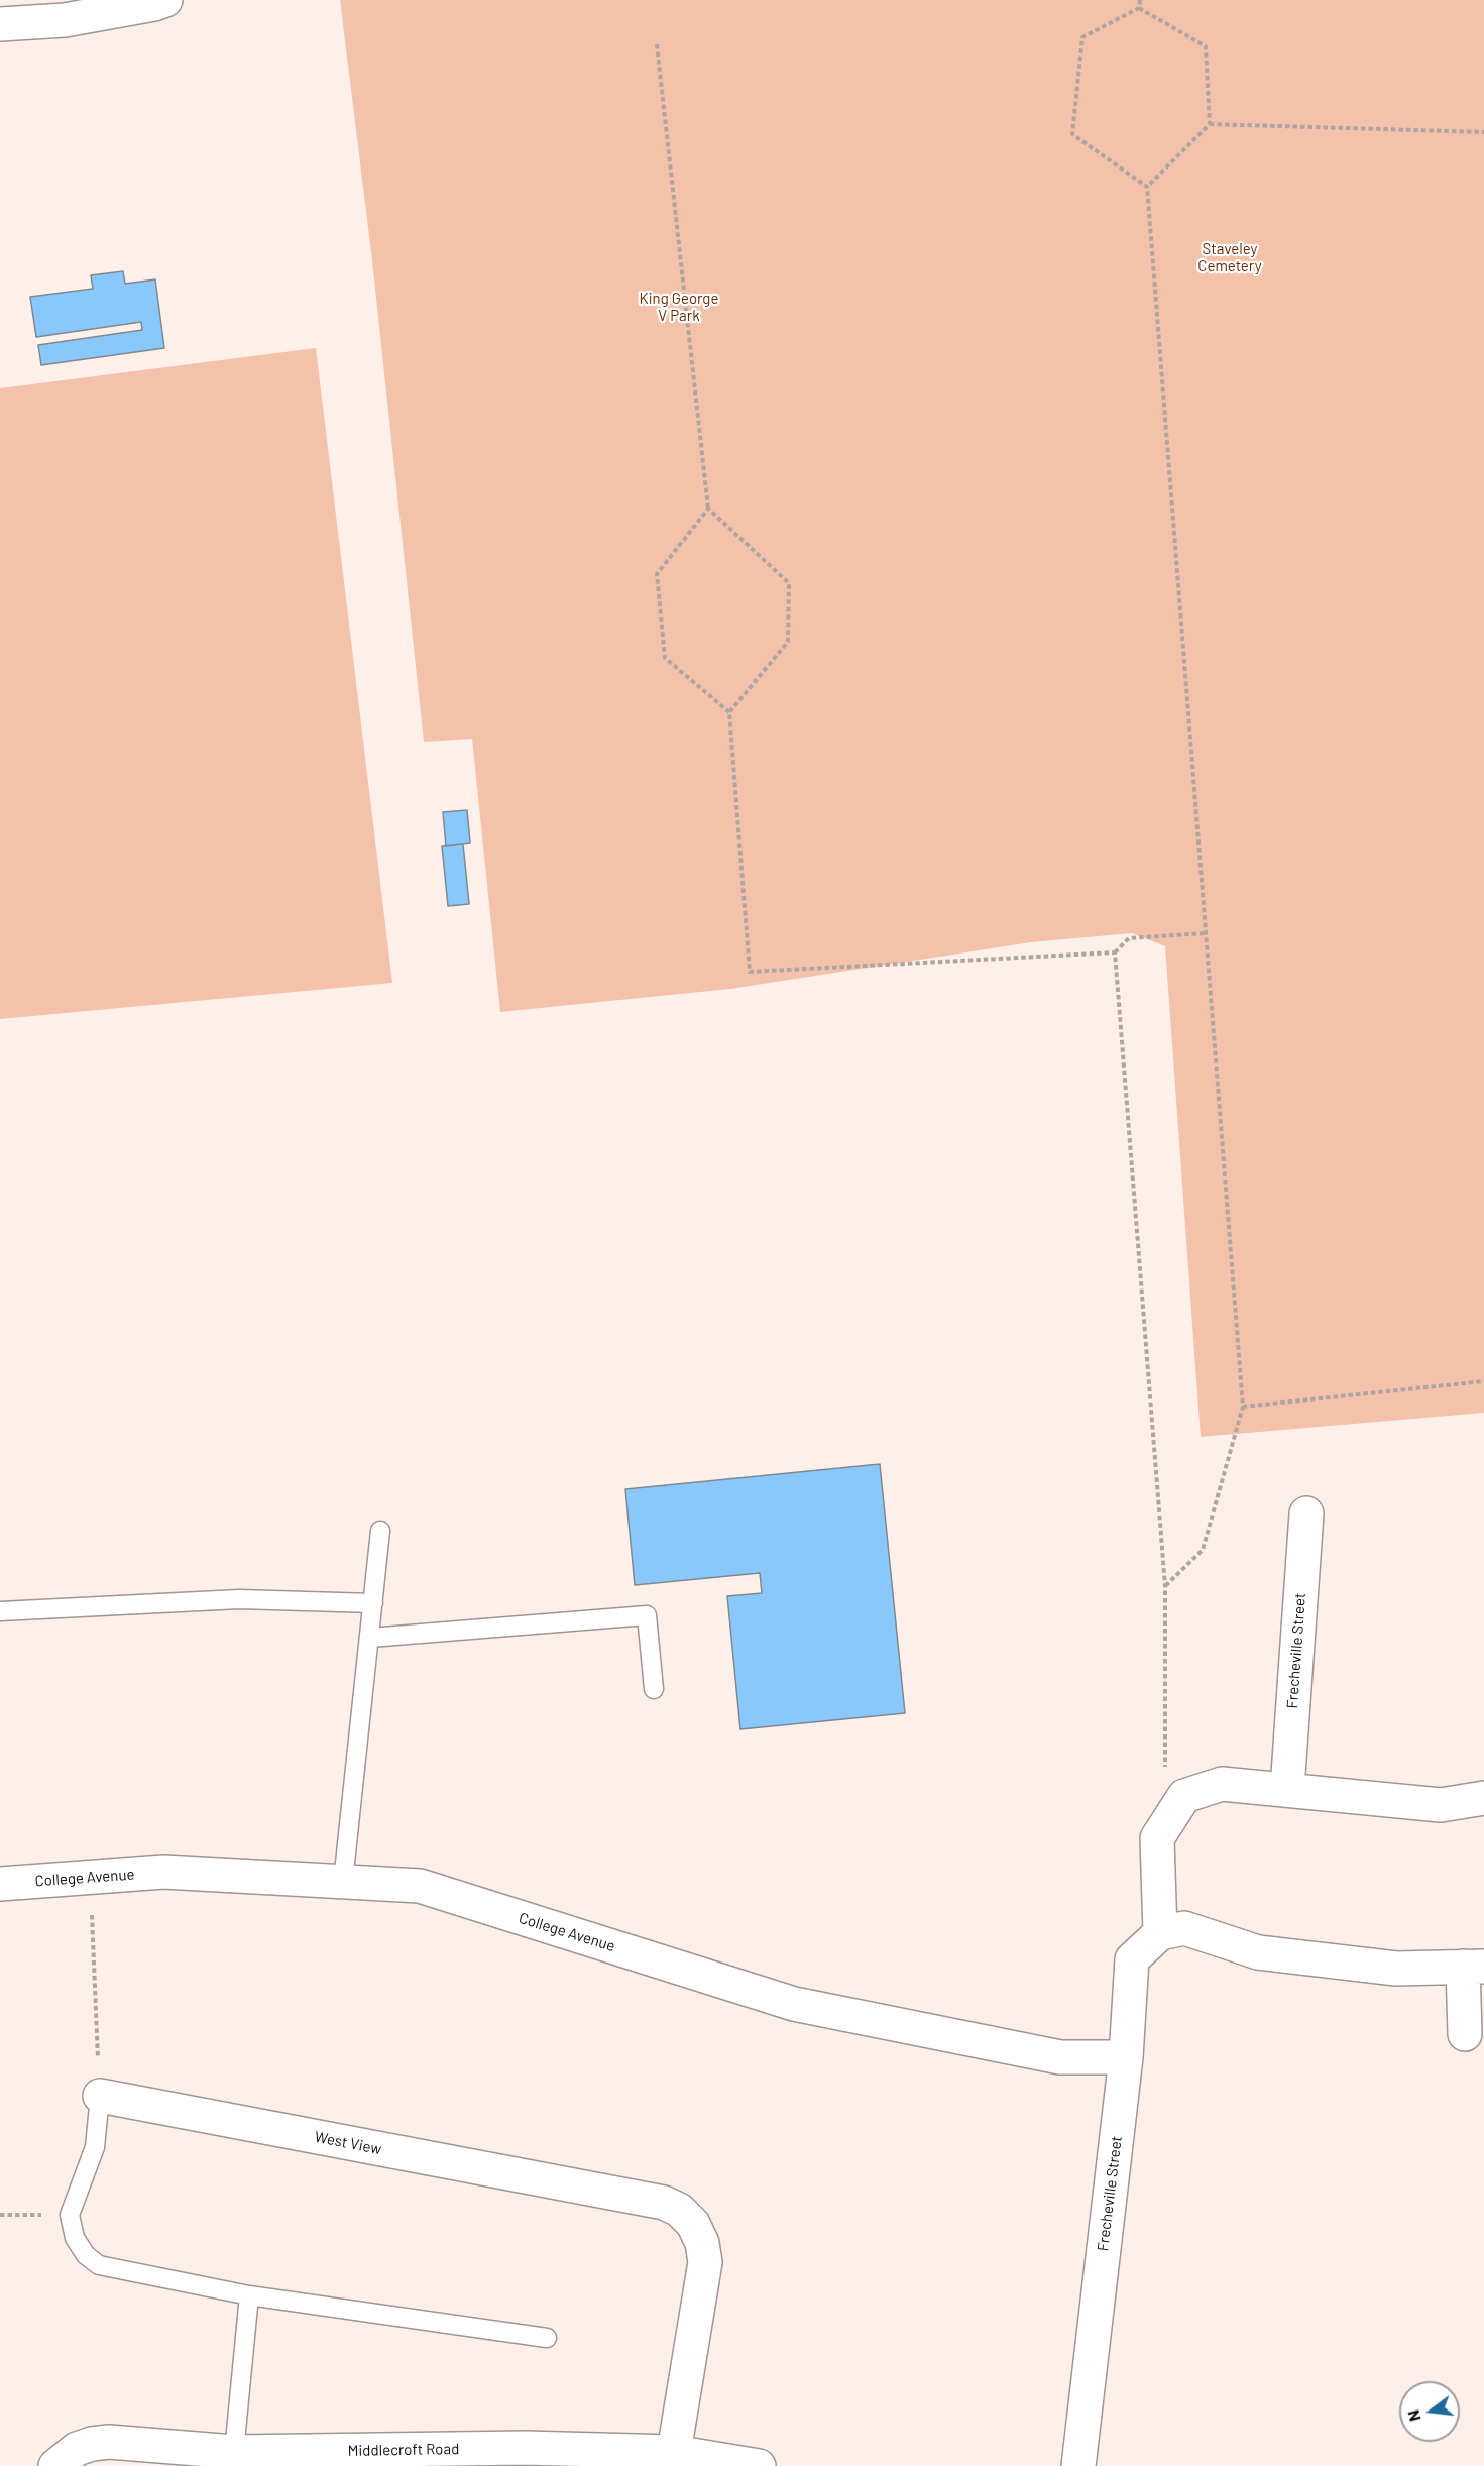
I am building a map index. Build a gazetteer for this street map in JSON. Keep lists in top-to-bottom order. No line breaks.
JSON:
{"streets":{"street":["Frecheville Street","College Avenue","West View","Middlecroft Road"]},"crossings":[["Frecheville Street","College Avenue"],["West View","Middlecroft Road"]],"parks":["Staveley Cemetery","King George V Park"],"north":"left"}
